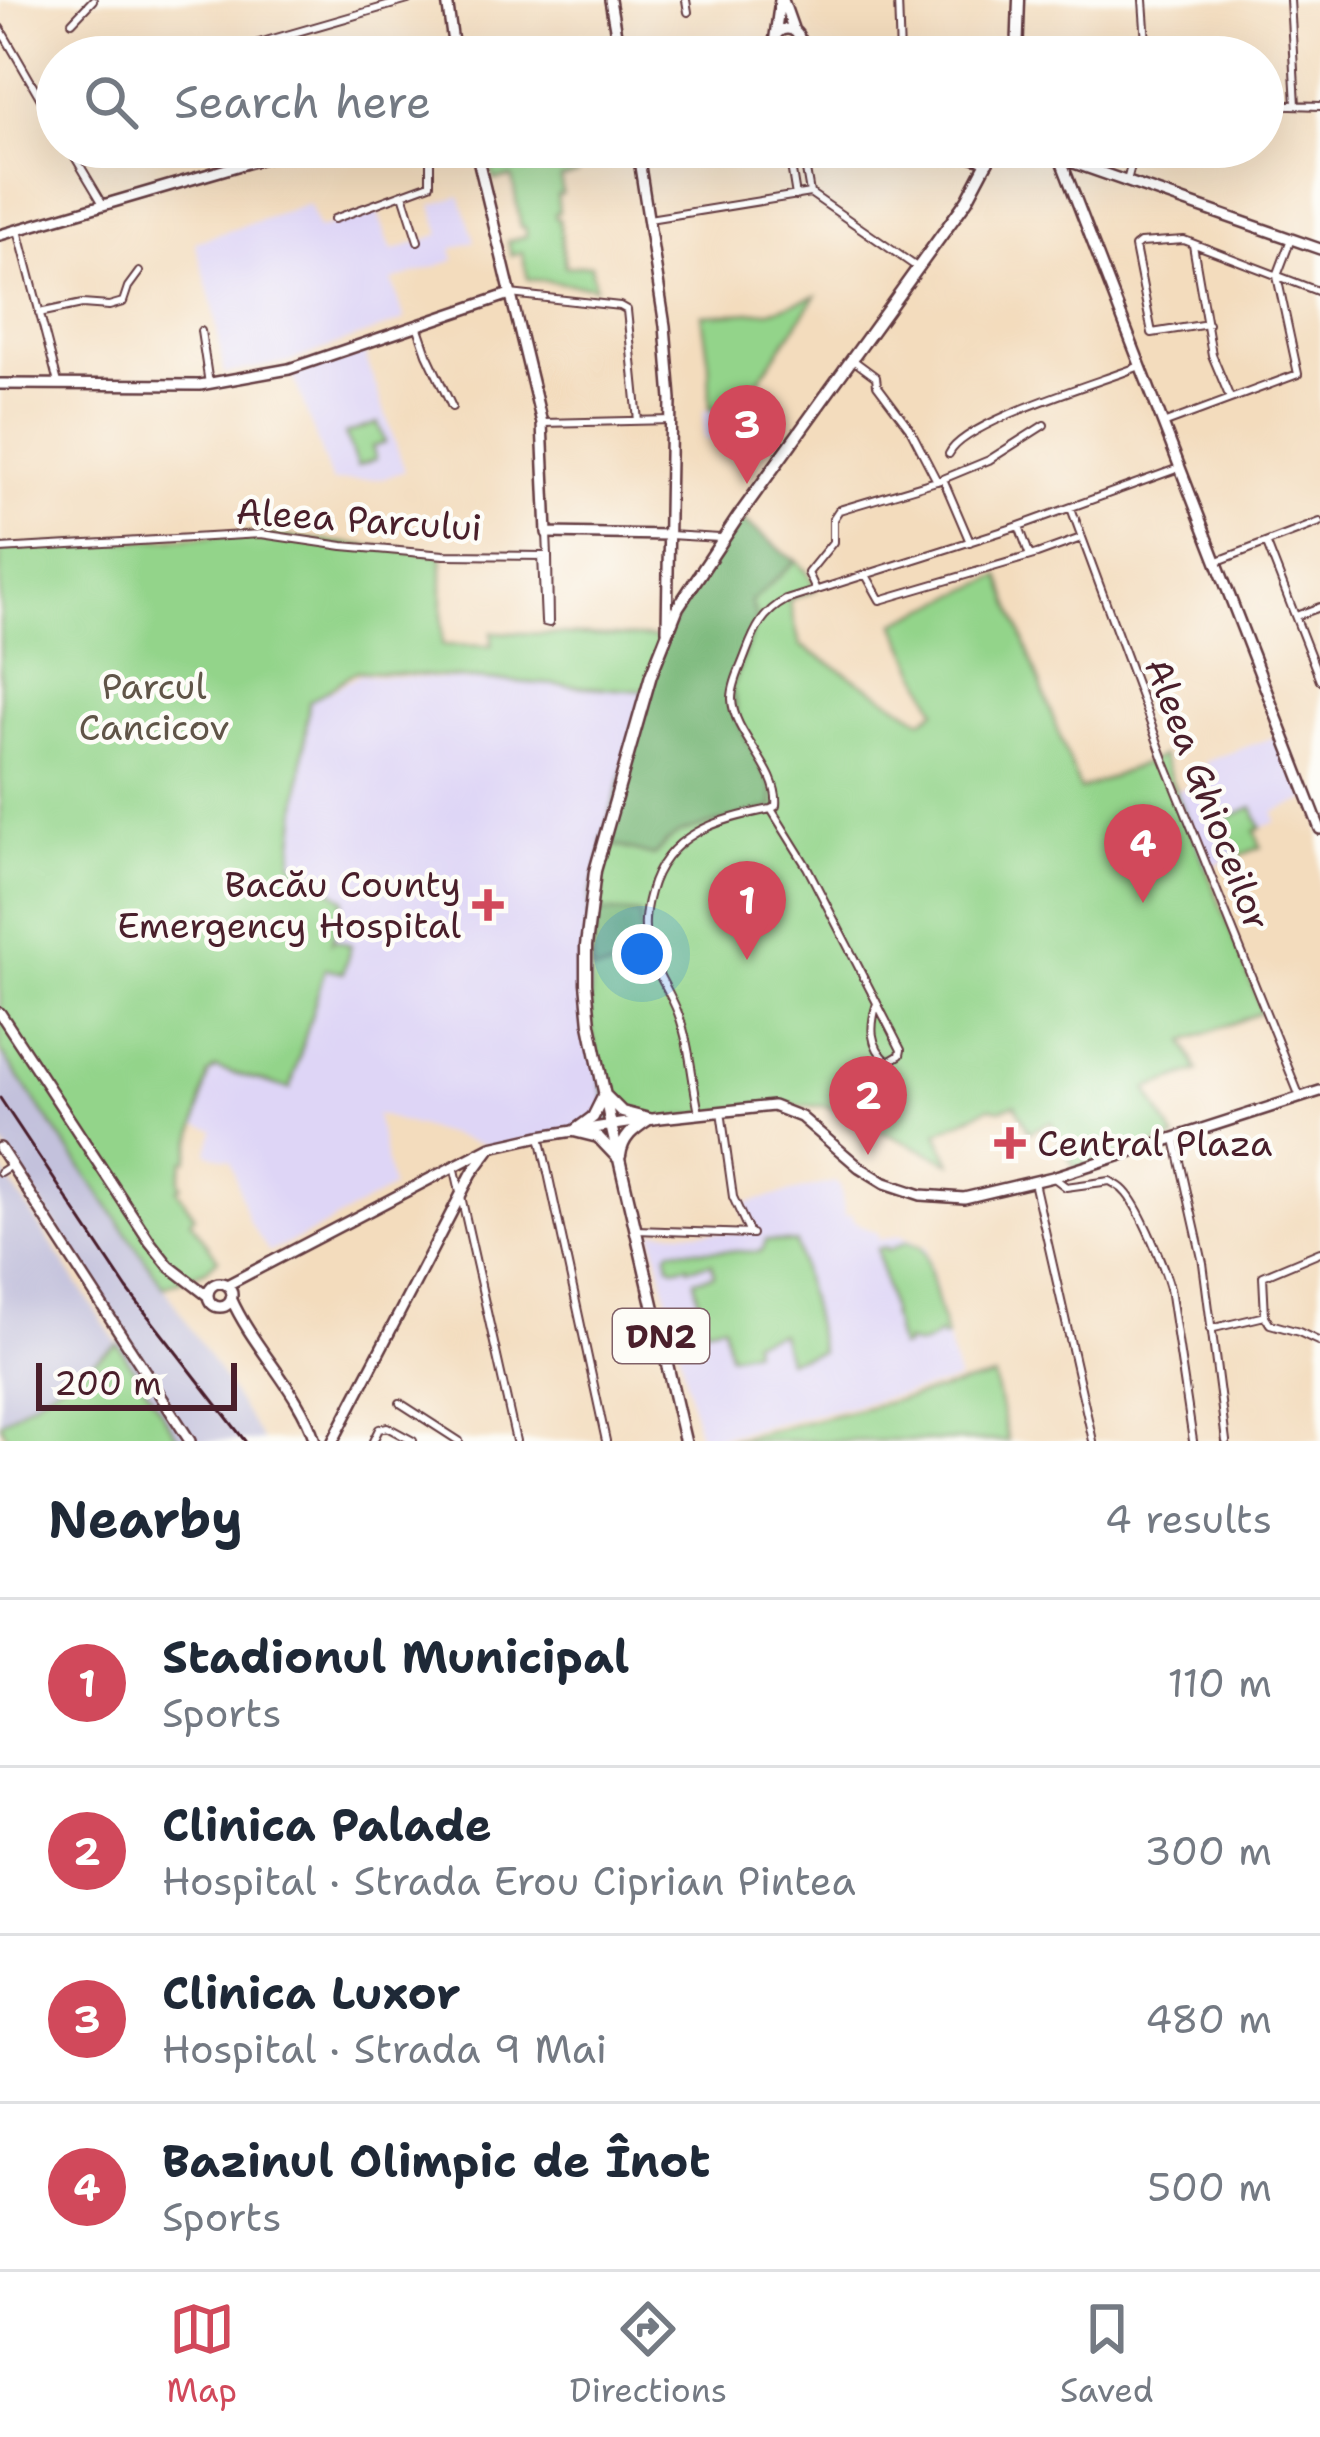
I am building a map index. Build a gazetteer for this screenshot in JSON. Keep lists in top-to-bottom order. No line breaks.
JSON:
{"streets":{"main road":["DN2"],"street":["Aleea Parcului","Aleea Ghioceilor"]},"parks":["Parcul Cancicov"],"places":{"health":["Bacău County Emergency Hospital","Central Plaza"]},"scale_bar":"200 m","page":{"search":"Search here","pins":["3","4","1","2"],"scale":"200 m","heading":["Nearby","4 results"],"list":[{"mark":"1","name":"Stadionul Municipal","note":"Sports","value":"110 m"},{"mark":"2","name":"Clinica Palade","note":"Hospital · Strada Erou Ciprian Pintea","value":"300 m"},{"mark":"3","name":"Clinica Luxor","note":"Hospital · Strada 9 Mai","value":"480 m"},{"mark":"4","name":"Bazinul Olimpic de Înot","note":"Sports","value":"500 m"}],"nav":["Map","Directions","Saved"]}}
